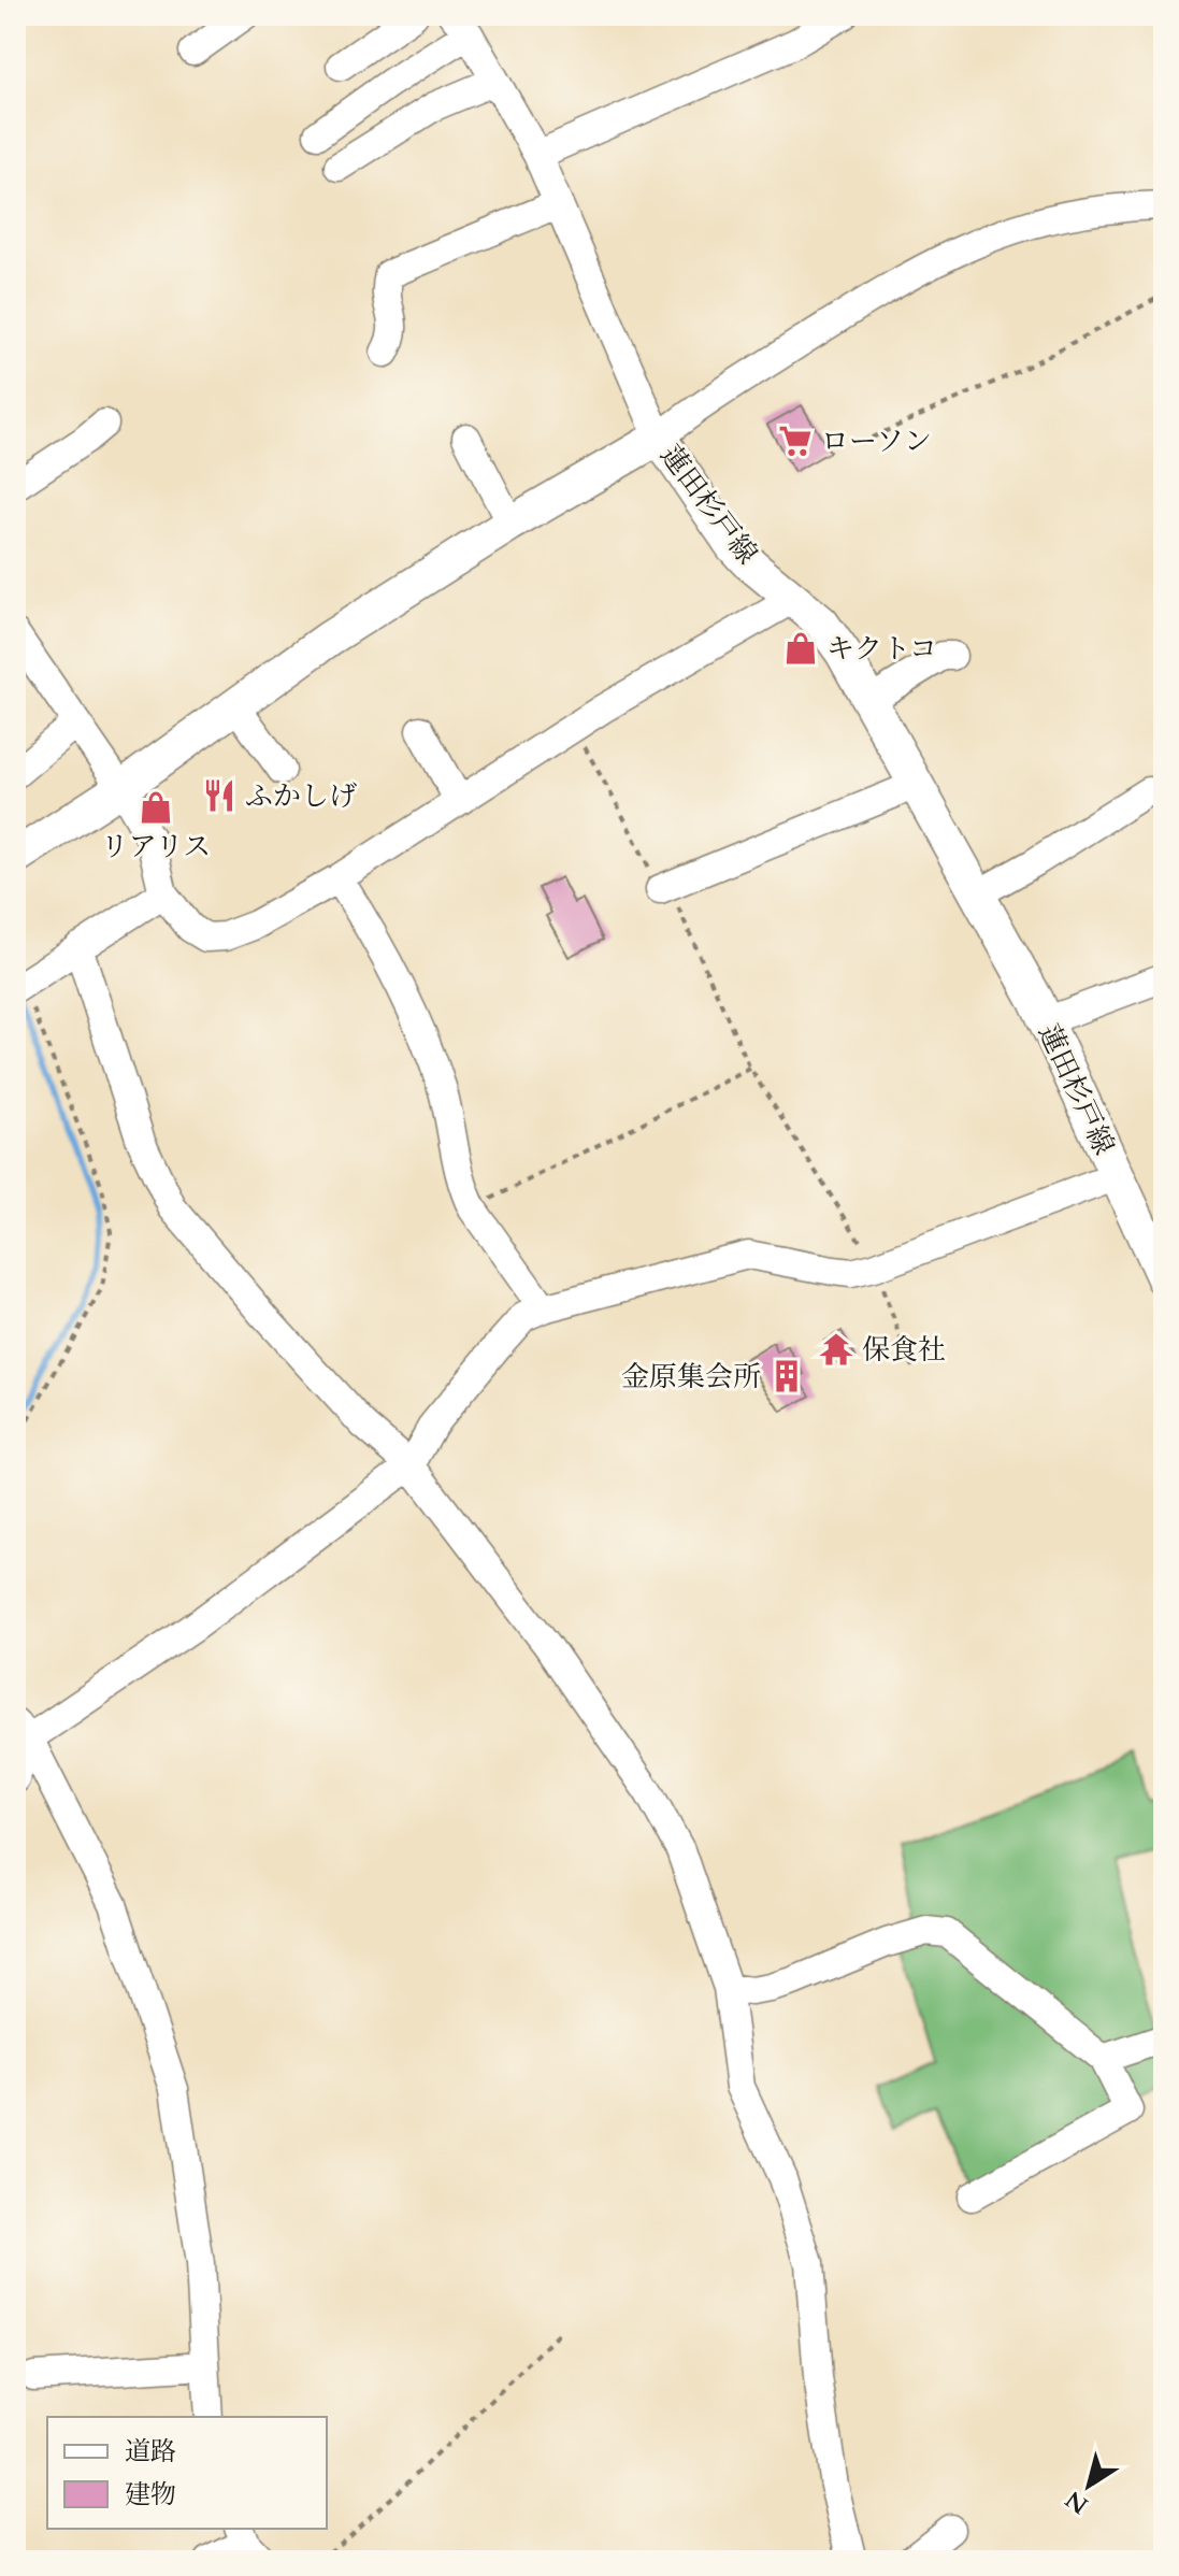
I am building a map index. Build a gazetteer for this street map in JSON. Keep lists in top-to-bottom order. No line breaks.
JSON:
{"streets":{"main road":["蓮田杉戸線"]},"places":{"supermarket":["ローソン"],"shop":["キクトコ","リアリス"],"restaurant":["ふかしげ"],"temple":["保食社"],"building":["金原集会所"]},"legend":["道路","建物"],"north":"bottom left"}
